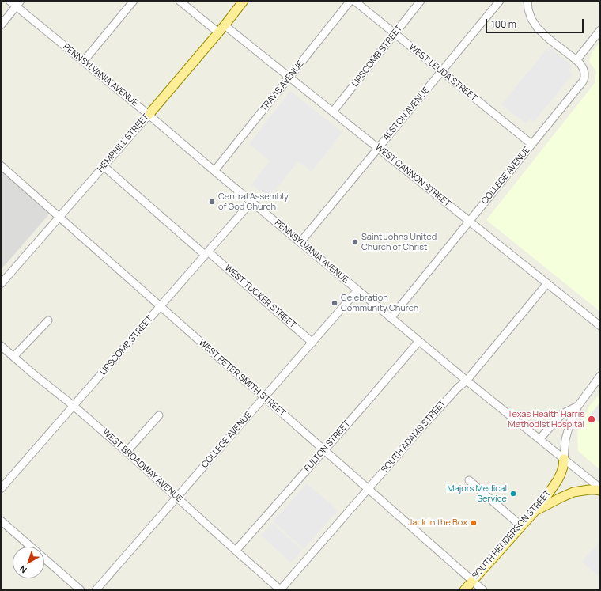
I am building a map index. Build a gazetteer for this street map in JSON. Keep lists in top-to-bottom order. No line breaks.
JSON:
{"streets":{"main road":["HEMPHILL STREET","SOUTH HENDERSON STREET"],"street":["LIPSCOMB STREET","WEST LEUDA STREET","PENNSYLVANIA AVENUE","TRAVIS AVENUE","ALSTON AVENUE","WEST CANNON STREET","COLLEGE AVENUE","WEST TUCKER STREET","WEST PETER SMITH STREET","SOUTH ADAMS STREET","FULTON STREET","WEST BROADWAY AVENUE"]},"crossings":[["LIPSCOMB STREET","WEST LEUDA STREET"],["LIPSCOMB STREET","PENNSYLVANIA AVENUE"],["LIPSCOMB STREET","WEST CANNON STREET"],["LIPSCOMB STREET","WEST TUCKER STREET"],["LIPSCOMB STREET","WEST PETER SMITH STREET"],["LIPSCOMB STREET","WEST BROADWAY AVENUE"],["WEST LEUDA STREET","ALSTON AVENUE"],["WEST LEUDA STREET","COLLEGE AVENUE"],["PENNSYLVANIA AVENUE","TRAVIS AVENUE"],["PENNSYLVANIA AVENUE","ALSTON AVENUE"],["PENNSYLVANIA AVENUE","HEMPHILL STREET"],["PENNSYLVANIA AVENUE","COLLEGE AVENUE"],["PENNSYLVANIA AVENUE","SOUTH ADAMS STREET"],["PENNSYLVANIA AVENUE","FULTON STREET"],["PENNSYLVANIA AVENUE","SOUTH HENDERSON STREET"],["TRAVIS AVENUE","WEST CANNON STREET"],["ALSTON AVENUE","WEST CANNON STREET"],["HEMPHILL STREET","WEST CANNON STREET"],["HEMPHILL STREET","WEST TUCKER STREET"],["HEMPHILL STREET","WEST PETER SMITH STREET"],["WEST CANNON STREET","COLLEGE AVENUE"],["WEST CANNON STREET","SOUTH ADAMS STREET"],["COLLEGE AVENUE","WEST TUCKER STREET"],["COLLEGE AVENUE","WEST PETER SMITH STREET"],["COLLEGE AVENUE","WEST BROADWAY AVENUE"],["WEST PETER SMITH STREET","SOUTH ADAMS STREET"],["WEST PETER SMITH STREET","FULTON STREET"],["WEST PETER SMITH STREET","SOUTH HENDERSON STREET"],["SOUTH ADAMS STREET","WEST BROADWAY AVENUE"],["FULTON STREET","WEST BROADWAY AVENUE"]],"places":["Central Assembly of God Church","Saint Johns United Church of Christ","Celebration Community Church","Texas Health Harris Methodist Hospital","Majors Medical Service","Jack in the Box"],"scale_bar":"100 m","north":"bottom left"}
